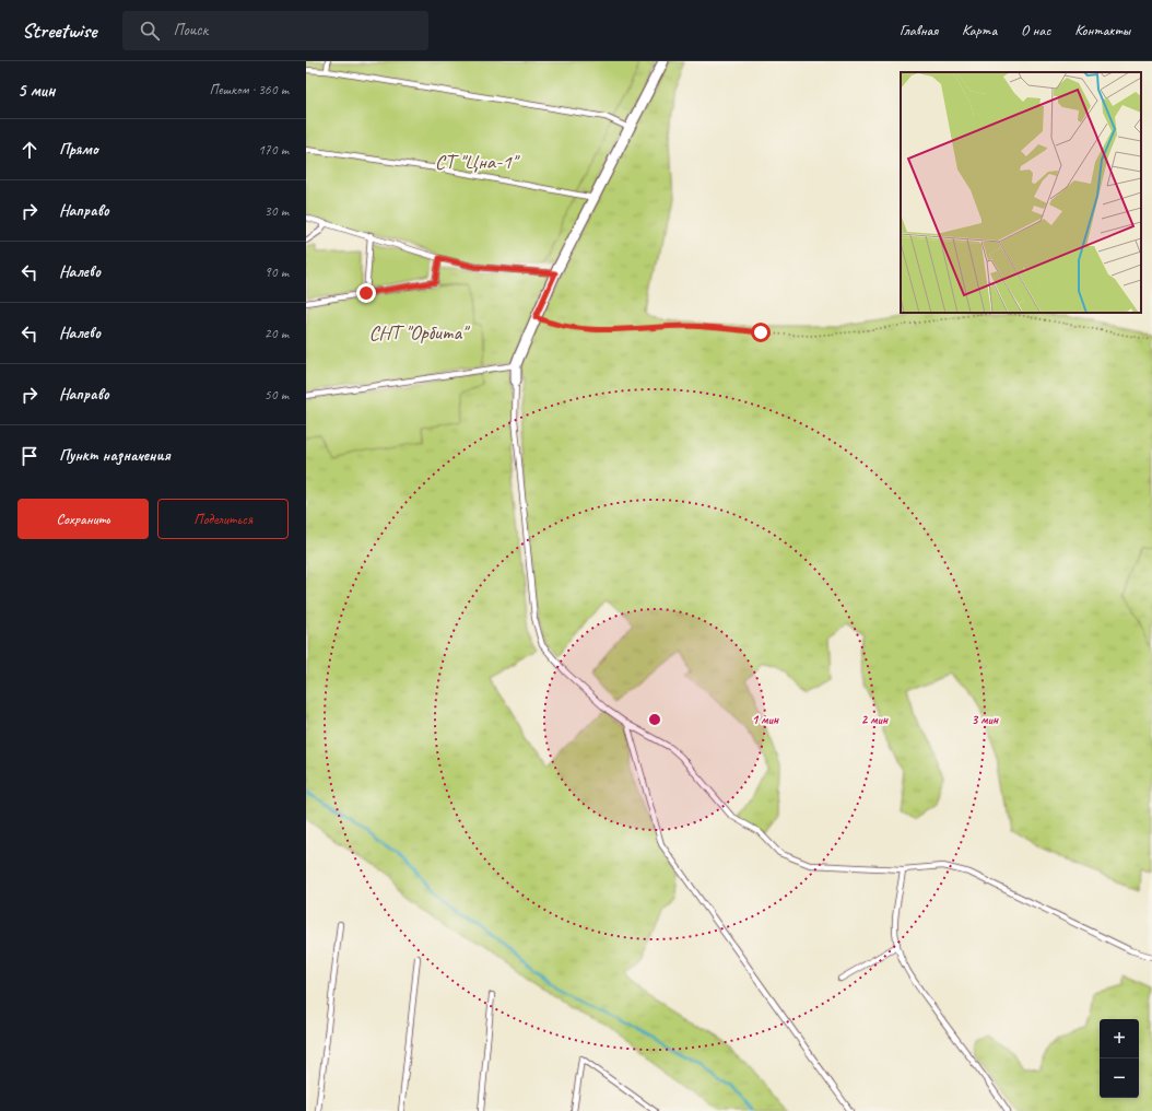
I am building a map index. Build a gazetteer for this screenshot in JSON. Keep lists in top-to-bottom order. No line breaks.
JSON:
{"parks":["СТ \"Цна-1\"","CНТ \"Орбита\""],"page":{"header":"Streetwise","search":"Поиск","nav":["Главная","Карта","О нас","Контакты"],"heading":["5 мин","Пешком · 360 m"],"list":[["Прямо","170 m"],["Направо","30 m"],["Налево","90 m"],["Налево","20 m"],["Направо","50 m"],"Пункт назначения"],"buttons":["Сохранить","Поделиться"],"map_buttons":["+","−"]},"rings":["1 мин","2 мин","3 мин"]}
